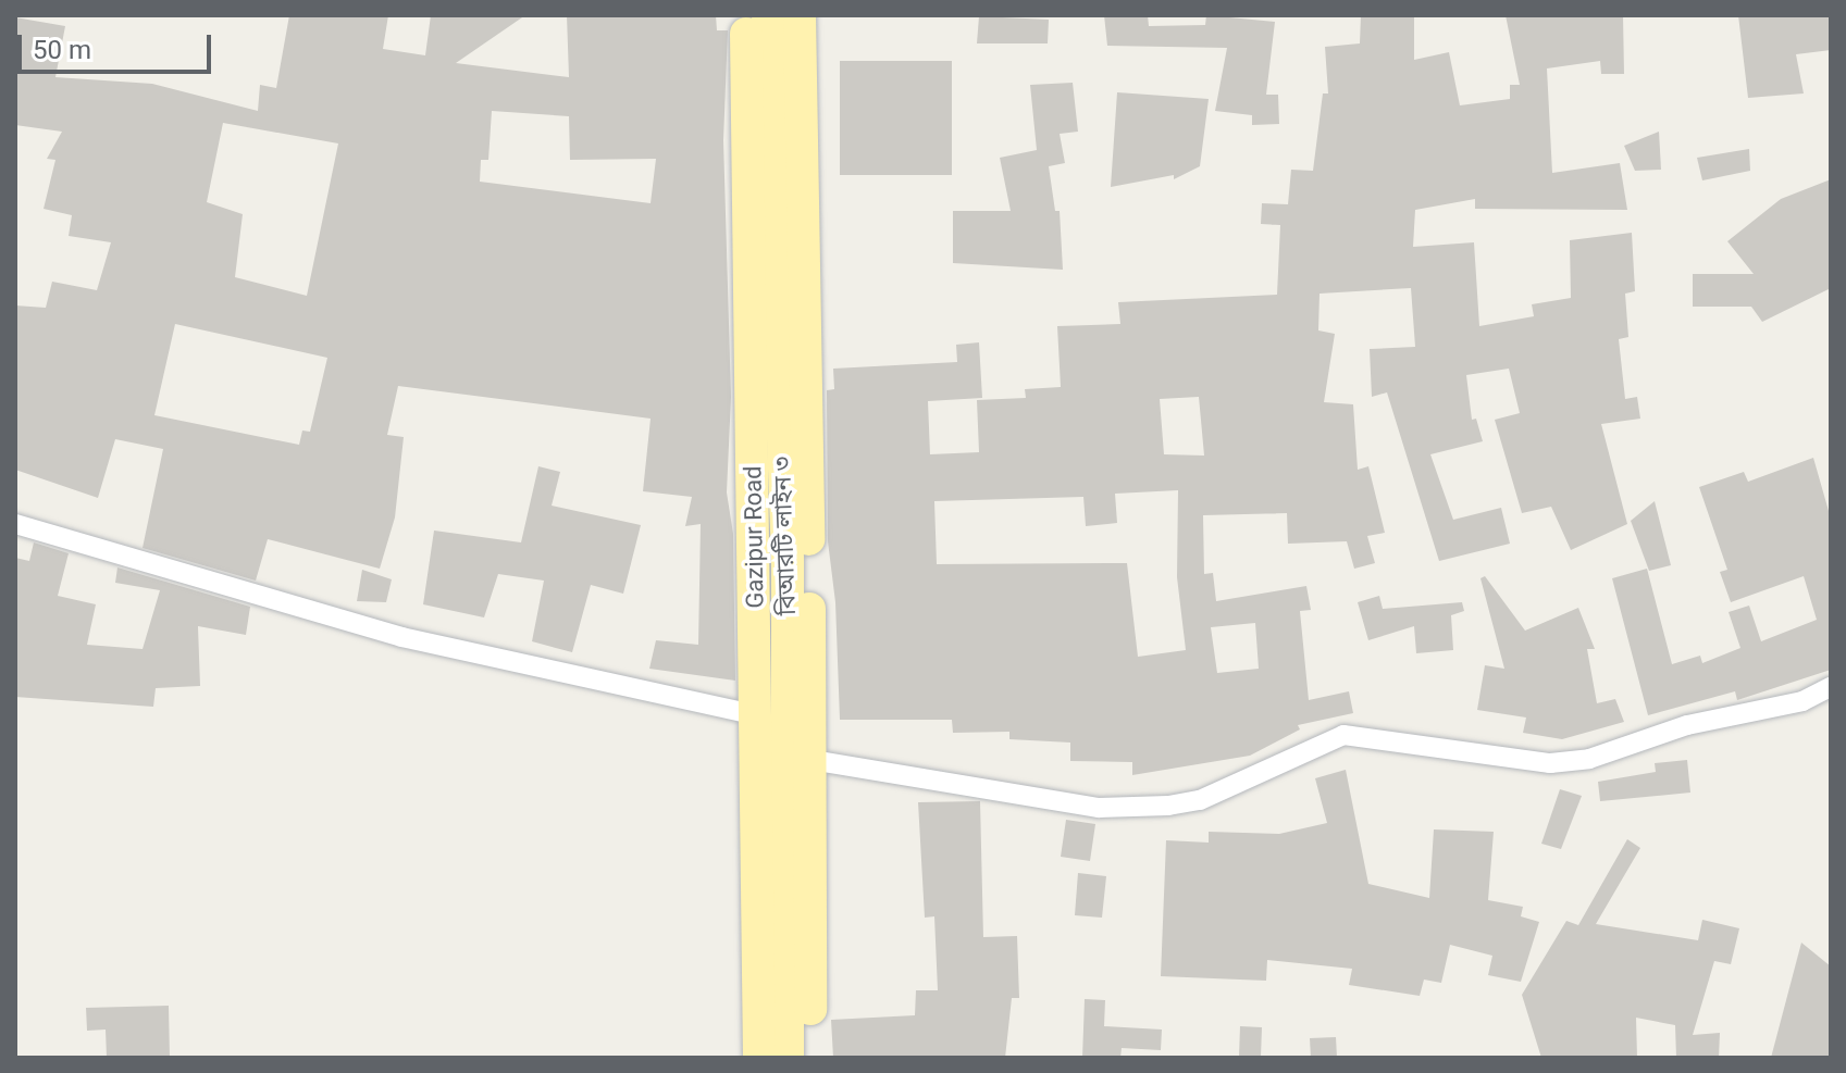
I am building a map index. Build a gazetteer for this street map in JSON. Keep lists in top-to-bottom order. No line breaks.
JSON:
{"streets":{"main road":["বিআরটি লাইন ৩","Gazipur Road"]},"scale_bar":"50 m"}
